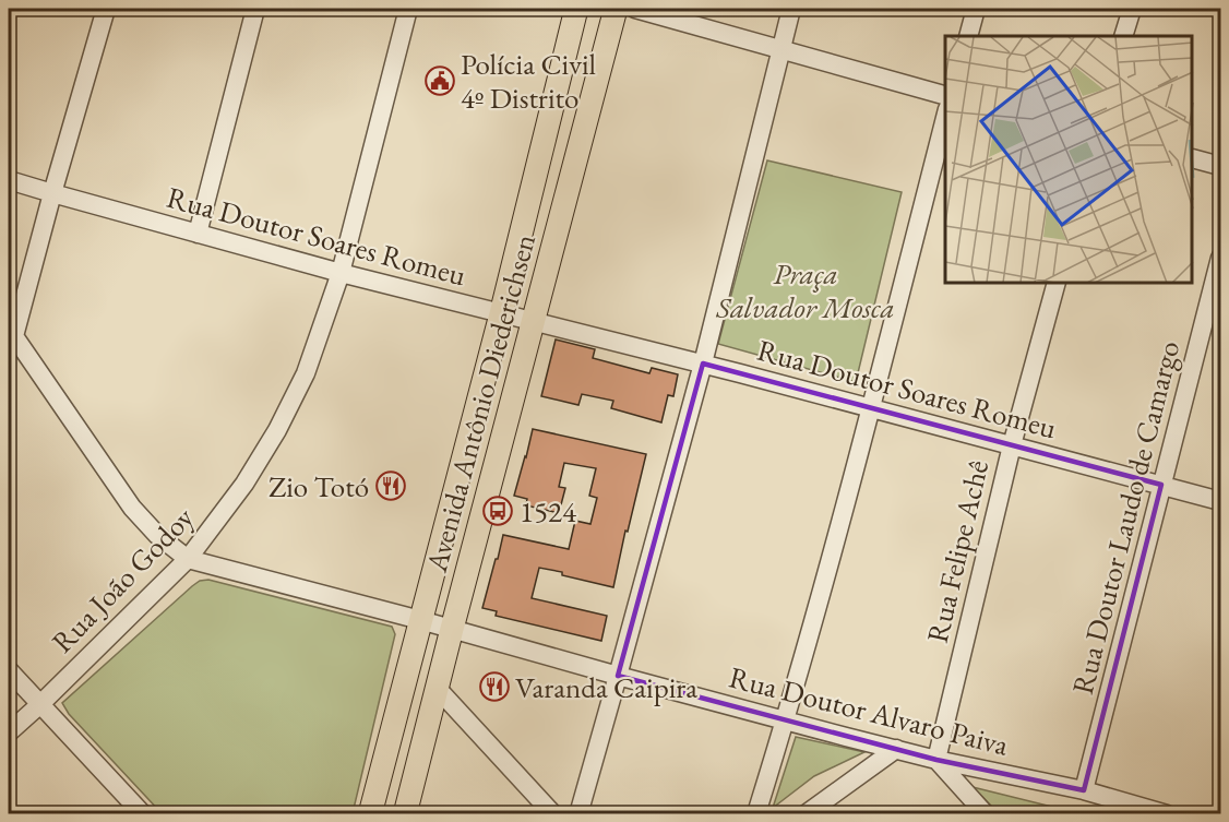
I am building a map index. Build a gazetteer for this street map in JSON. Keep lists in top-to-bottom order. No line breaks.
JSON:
{"streets":{"main road":["Avenida Antônio Diederichsen"],"street":["Rua Doutor Soares Romeu","Rua Doutor Laudo de Camargo","Rua Felipe Achê","Rua João Godoy","Rua Doutor Alvaro Paiva"]},"crossings":[["Rua Doutor Soares Romeu","Avenida Antônio Diederichsen"],["Rua Doutor Soares Romeu","Rua Doutor Laudo de Camargo"],["Rua Doutor Soares Romeu","Rua Felipe Achê"],["Rua Doutor Soares Romeu","Rua João Godoy"],["Avenida Antônio Diederichsen","Rua Doutor Alvaro Paiva"],["Rua Doutor Laudo de Camargo","Rua Doutor Alvaro Paiva"],["Rua Felipe Achê","Rua Doutor Alvaro Paiva"],["Rua João Godoy","Rua Doutor Alvaro Paiva"]],"parks":["Praça Salvador Mosca"],"places":{"public building":["Polícia Civil 4º Distrito"],"restaurant":["Zio Totó","Varanda Caipira"],"bus stop":["1524"]}}
